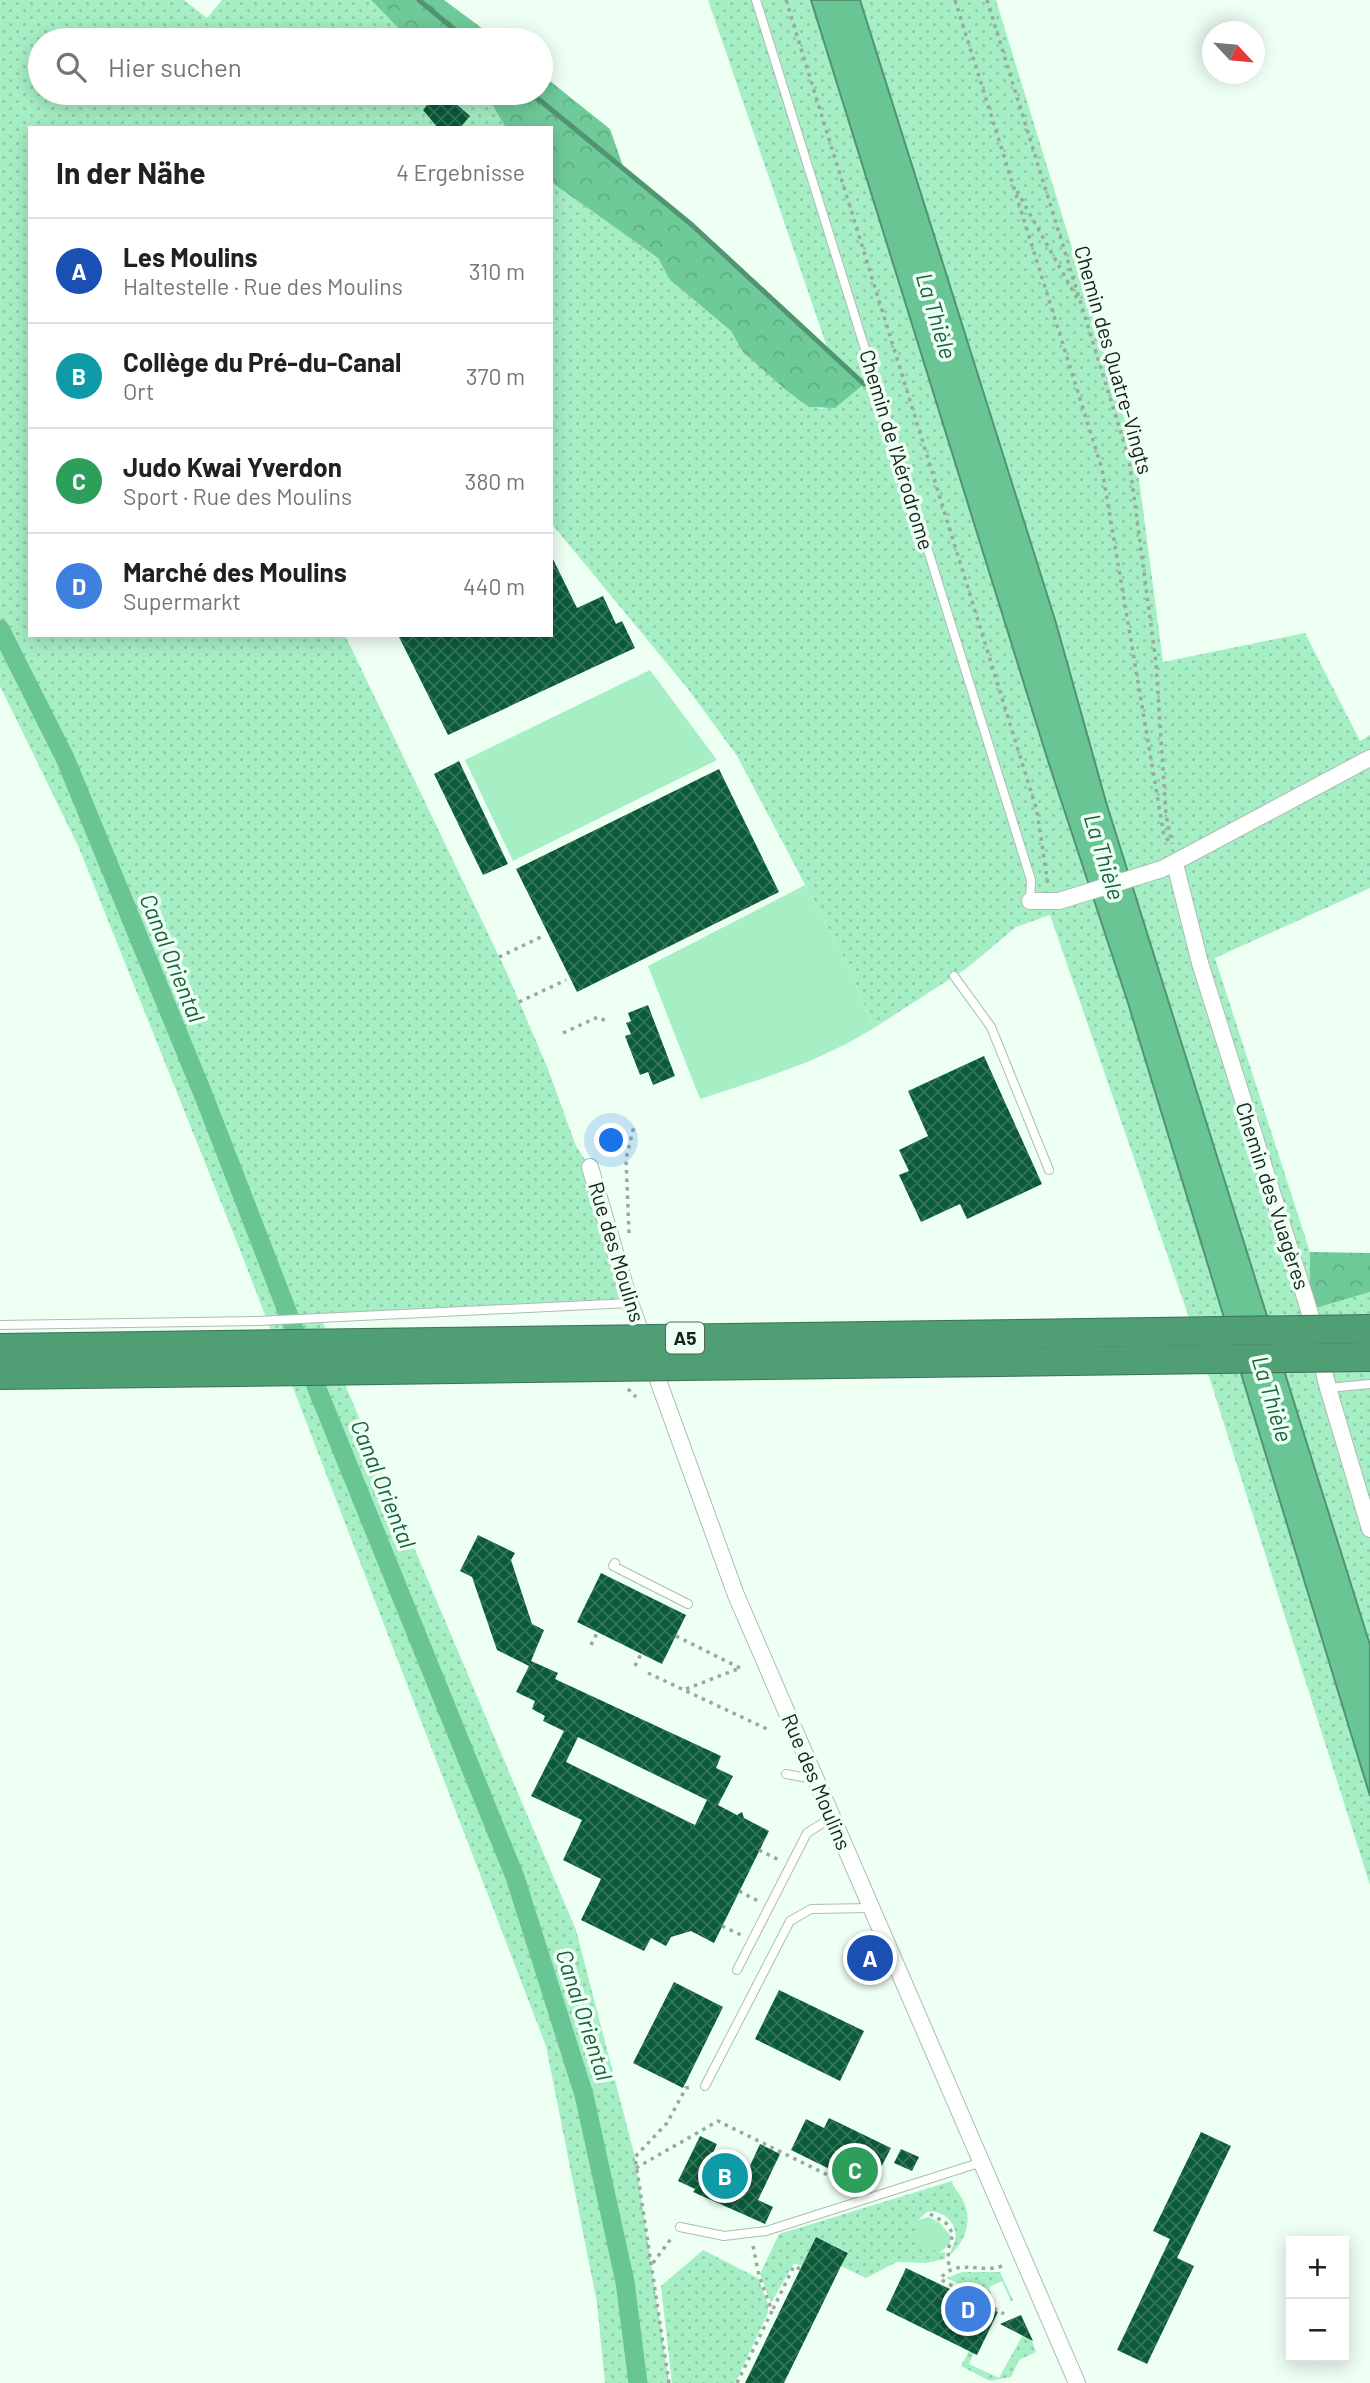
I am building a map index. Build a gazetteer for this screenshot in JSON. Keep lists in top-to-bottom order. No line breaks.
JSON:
{"streets":{"highway":["A5"],"street":["Chemin des Vuagères","Rue des Moulins"],"lane":["Chemin de l'Aérodrome"],"path":["Chemin des Quatre-Vingts"]},"crossings":[["Chemin des Quatre-Vingts","Chemin des Vuagères"]],"water":["La Thièle","Canal Oriental"],"north":"bottom right","page":{"search":"Hier suchen","heading":["In der Nähe","4 Ergebnisse"],"list":[{"mark":"A","name":"Les Moulins","note":"Haltestelle · Rue des Moulins","value":"310 m"},{"mark":"B","name":"Collège du Pré-du-Canal","note":"Ort","value":"370 m"},{"mark":"C","name":"Judo Kwai Yverdon","note":"Sport · Rue des Moulins","value":"380 m"},{"mark":"D","name":"Marché des Moulins","note":"Supermarkt","value":"440 m"}],"pins":["A","C","B","D"],"map_buttons":["+","−"]}}
